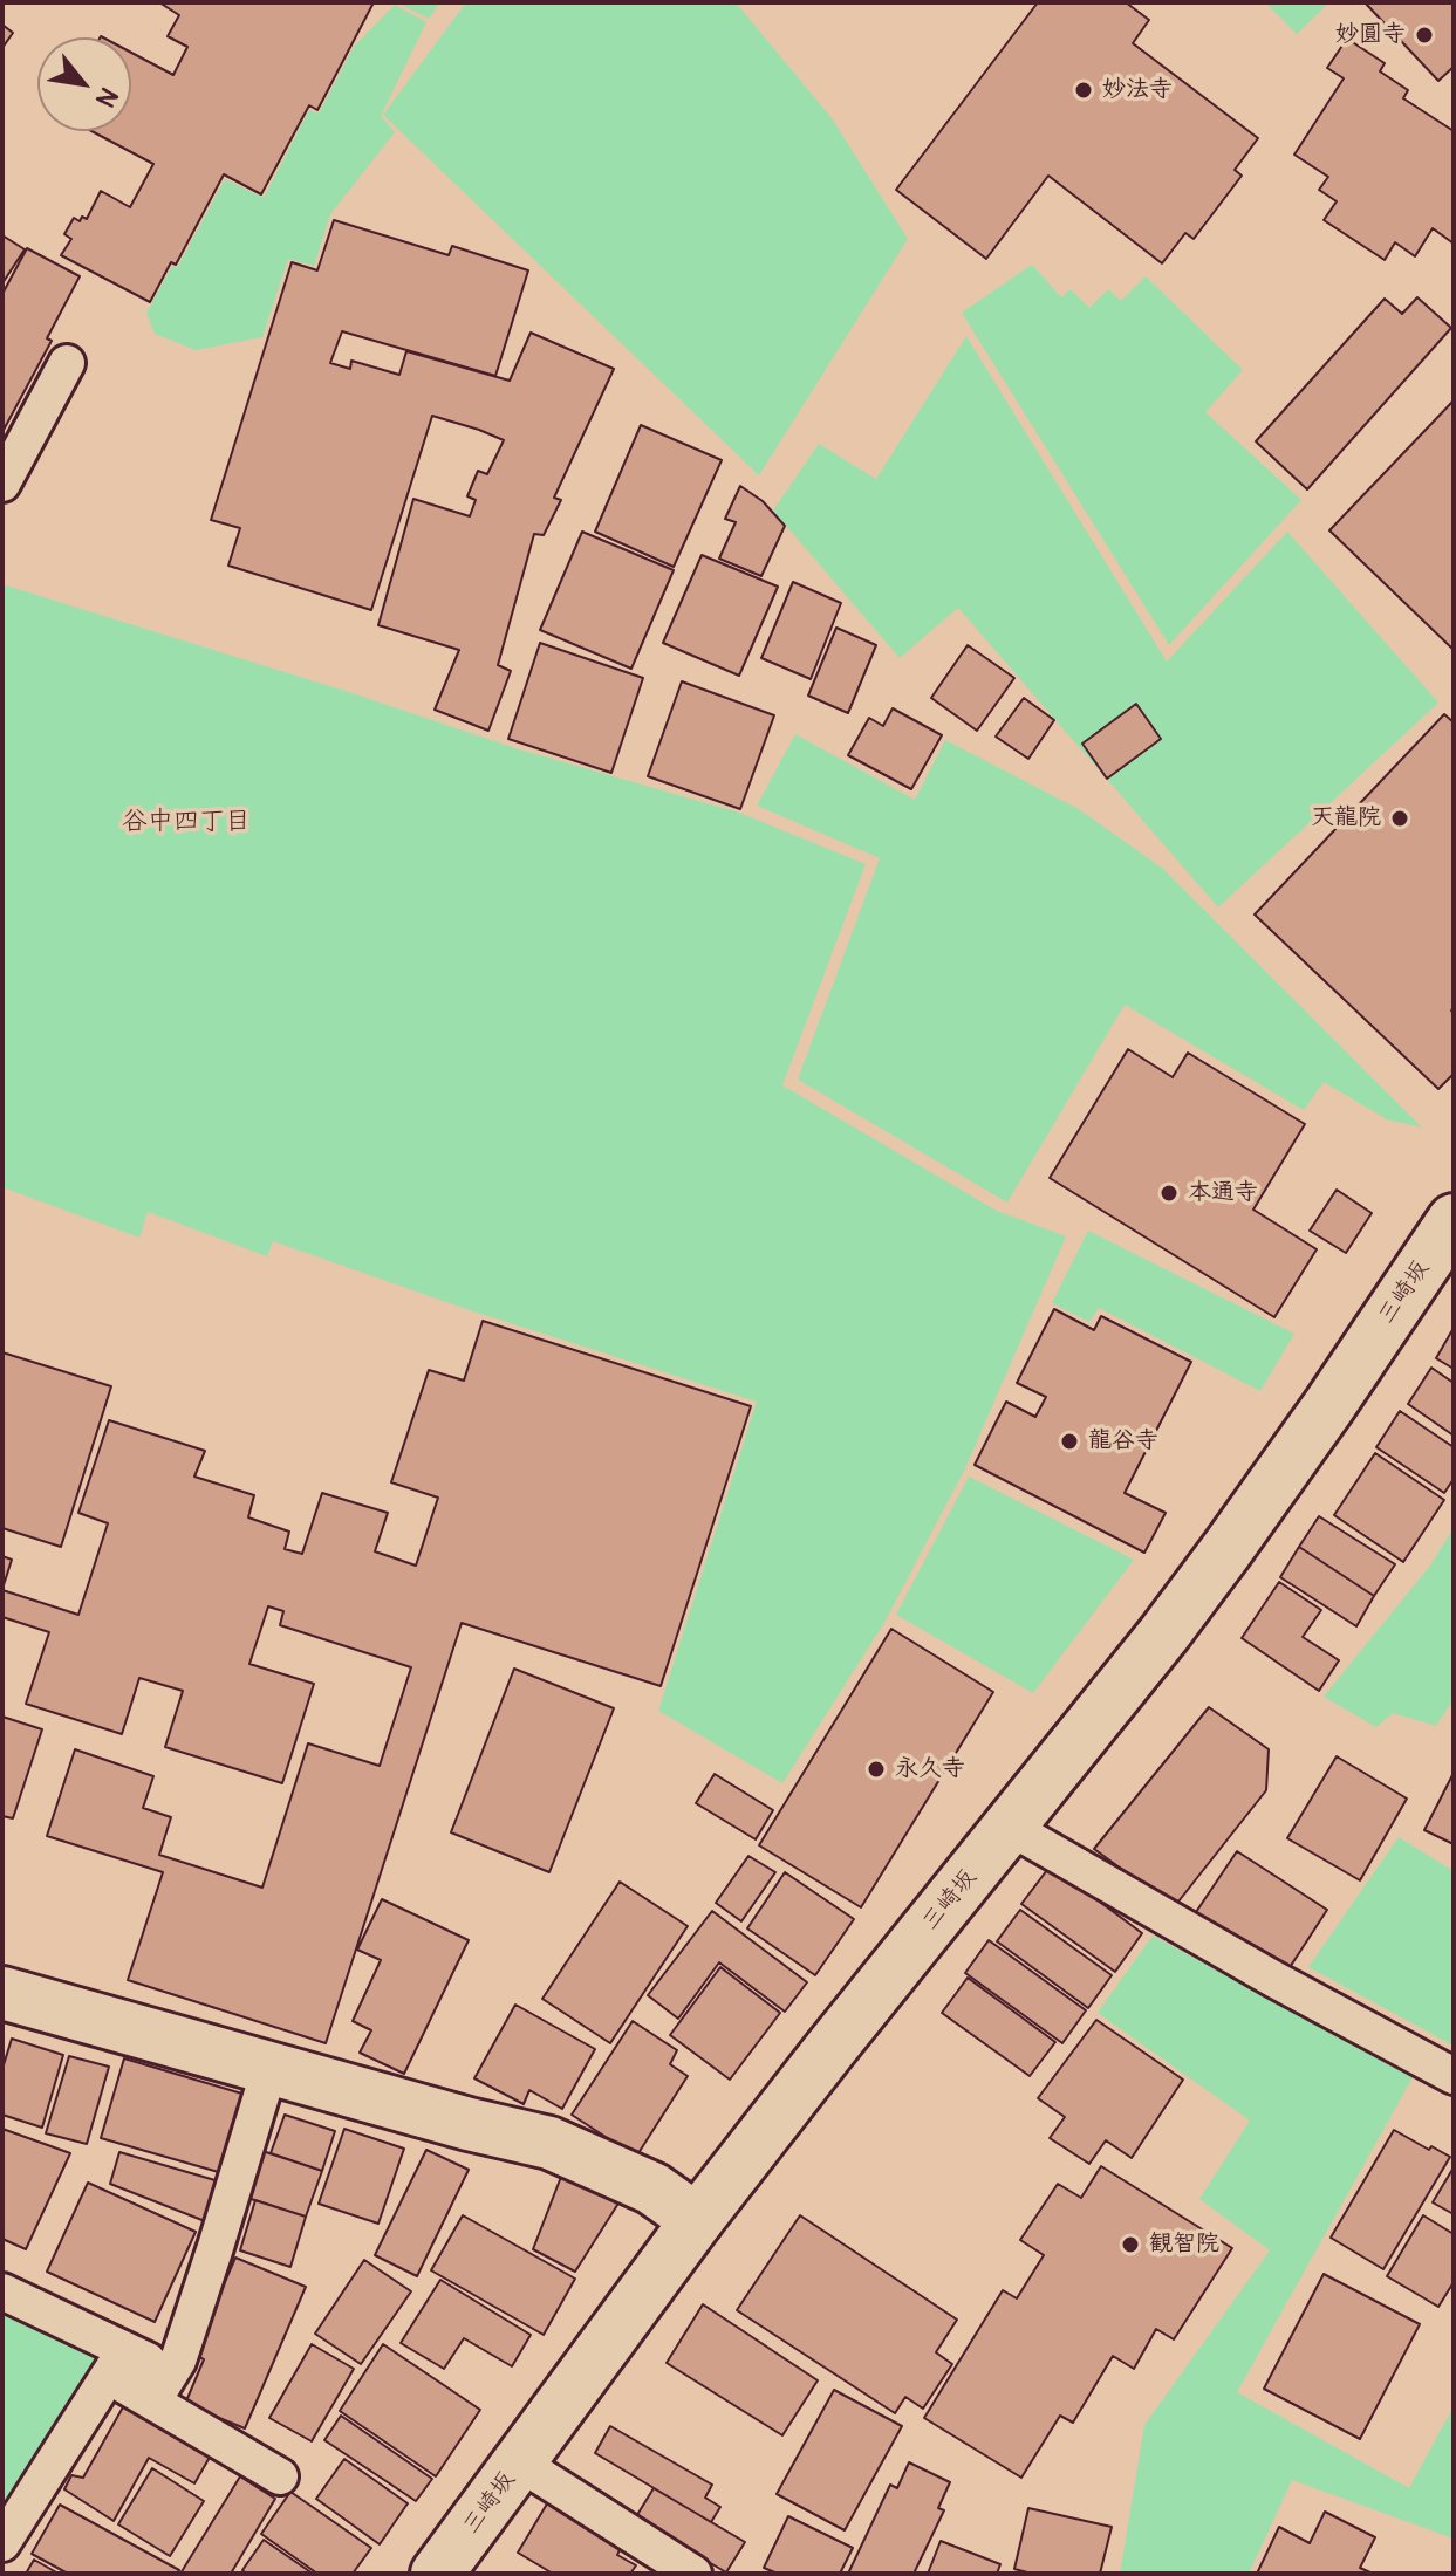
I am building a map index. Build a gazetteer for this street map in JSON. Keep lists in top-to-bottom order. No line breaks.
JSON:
{"streets":{"main road":["三崎坂"]},"districts":["谷中四丁目"],"places":["妙圓寺","妙法寺","天龍院","本通寺","龍谷寺","永久寺","観智院"],"north":"bottom right"}
